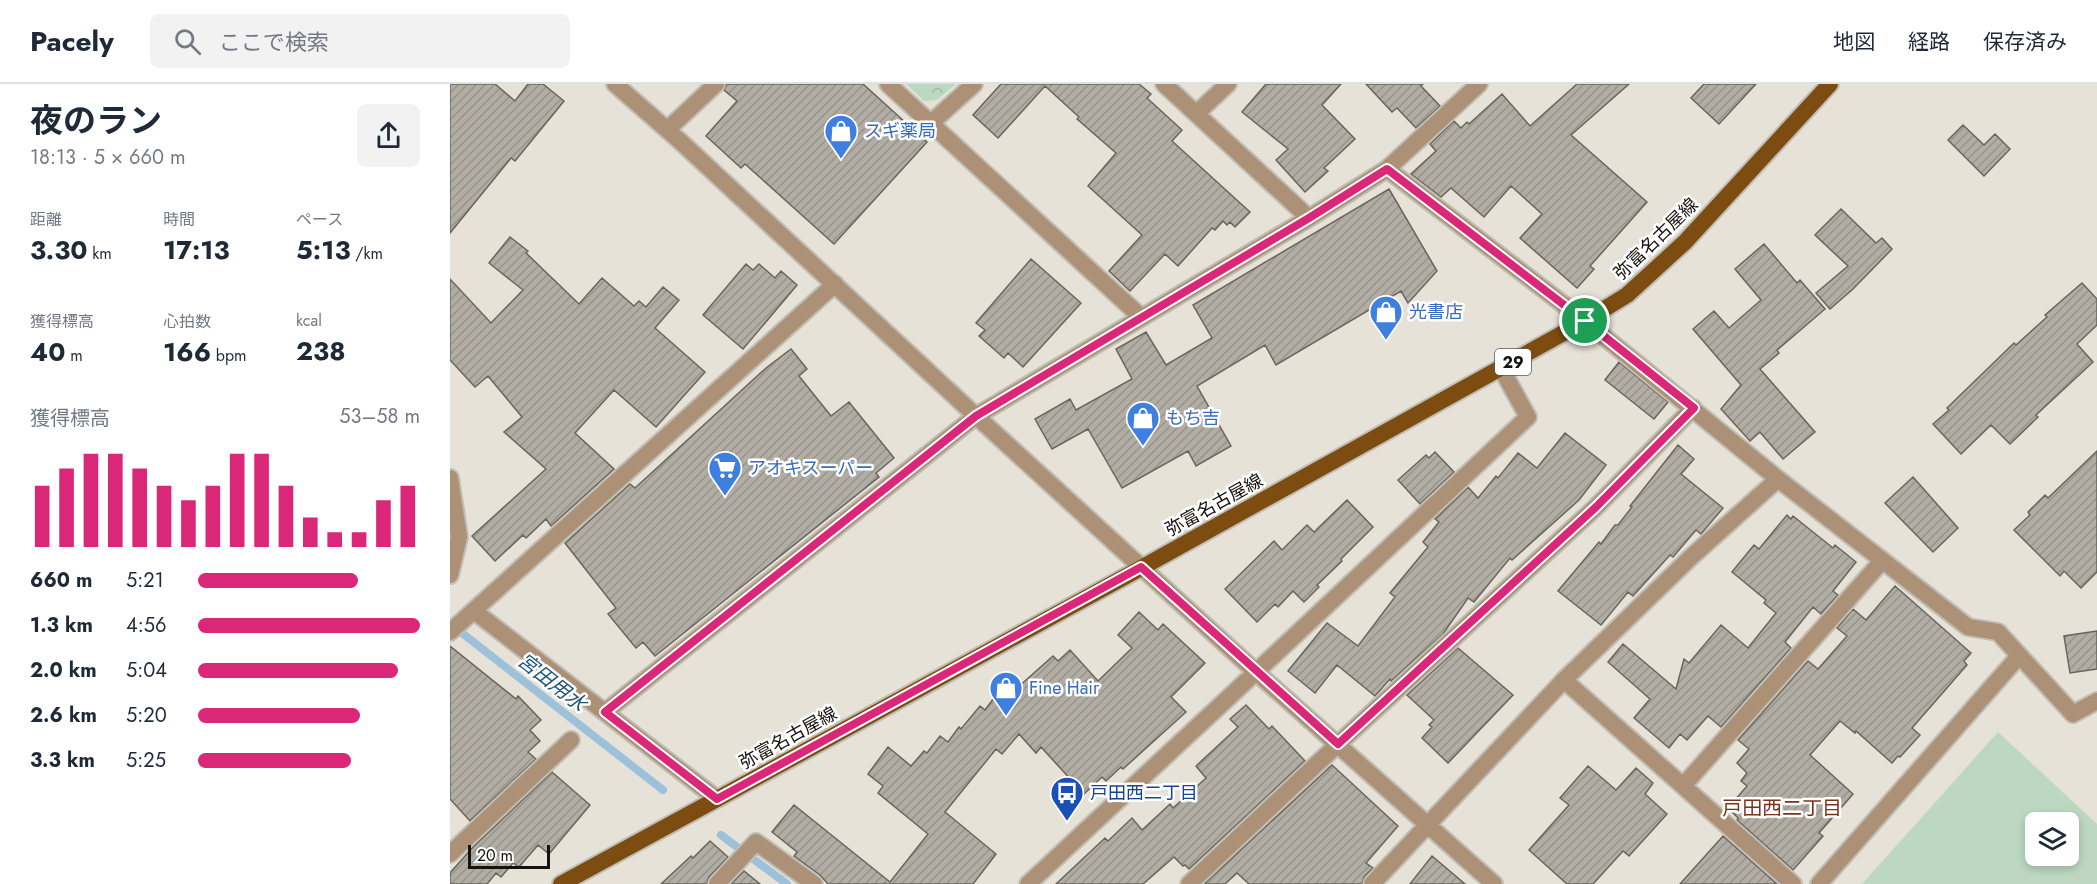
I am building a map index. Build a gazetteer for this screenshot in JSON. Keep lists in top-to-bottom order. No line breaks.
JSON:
{"streets":{"main road":["弥富名古屋線","29"]},"districts":["戸田西二丁目"],"water":["宮田用水"],"places":{"shop":["スギ薬局","光書店","もち吉","Fine Hair"],"supermarket":["アオキスーパー"],"bus stop":["戸田西二丁目"]},"scale_bar":"20 m","page":{"header":"Pacely","search":"ここで検索","nav":["地図","経路","保存済み"],"heading":["夜のラン","18:13 · 5 × 660 m"],"stats":[["距離","3.30 km"],["時間","17:13"],["ペース","5:13 /km"],["獲得標高","40 m"],["心拍数","166 bpm"],["kcal","238"]],"chart":["獲得標高","53–58 m"],"list":[{"name":"660 m","note":"5:21"},{"name":"1.3 km","note":"4:56"},{"name":"2.0 km","note":"5:04"},{"name":"2.6 km","note":"5:20"},{"name":"3.3 km","note":"5:25"}],"scale":"20 m"}}
